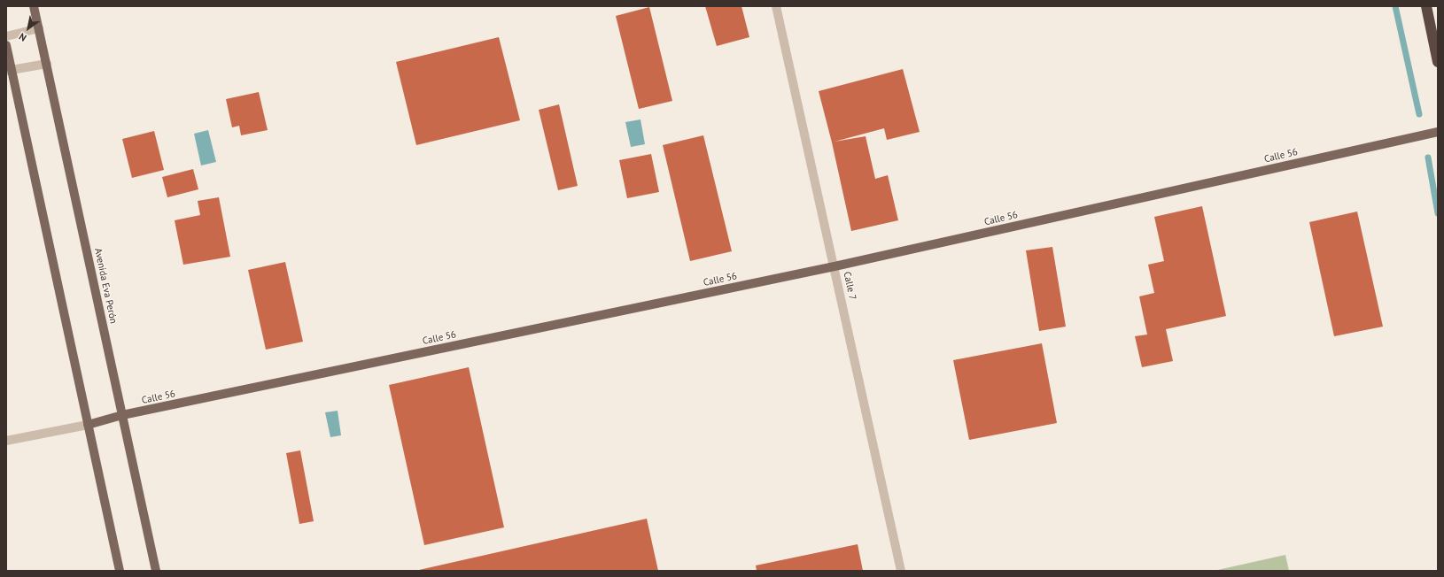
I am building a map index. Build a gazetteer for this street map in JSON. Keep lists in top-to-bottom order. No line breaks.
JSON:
{"streets":{"main road":["Calle 56","Avenida Eva Perón"],"street":["Calle 7"]},"crossings":[["Calle 56","Avenida Eva Perón"],["Calle 56","Calle 7"]],"north":"bottom left"}
